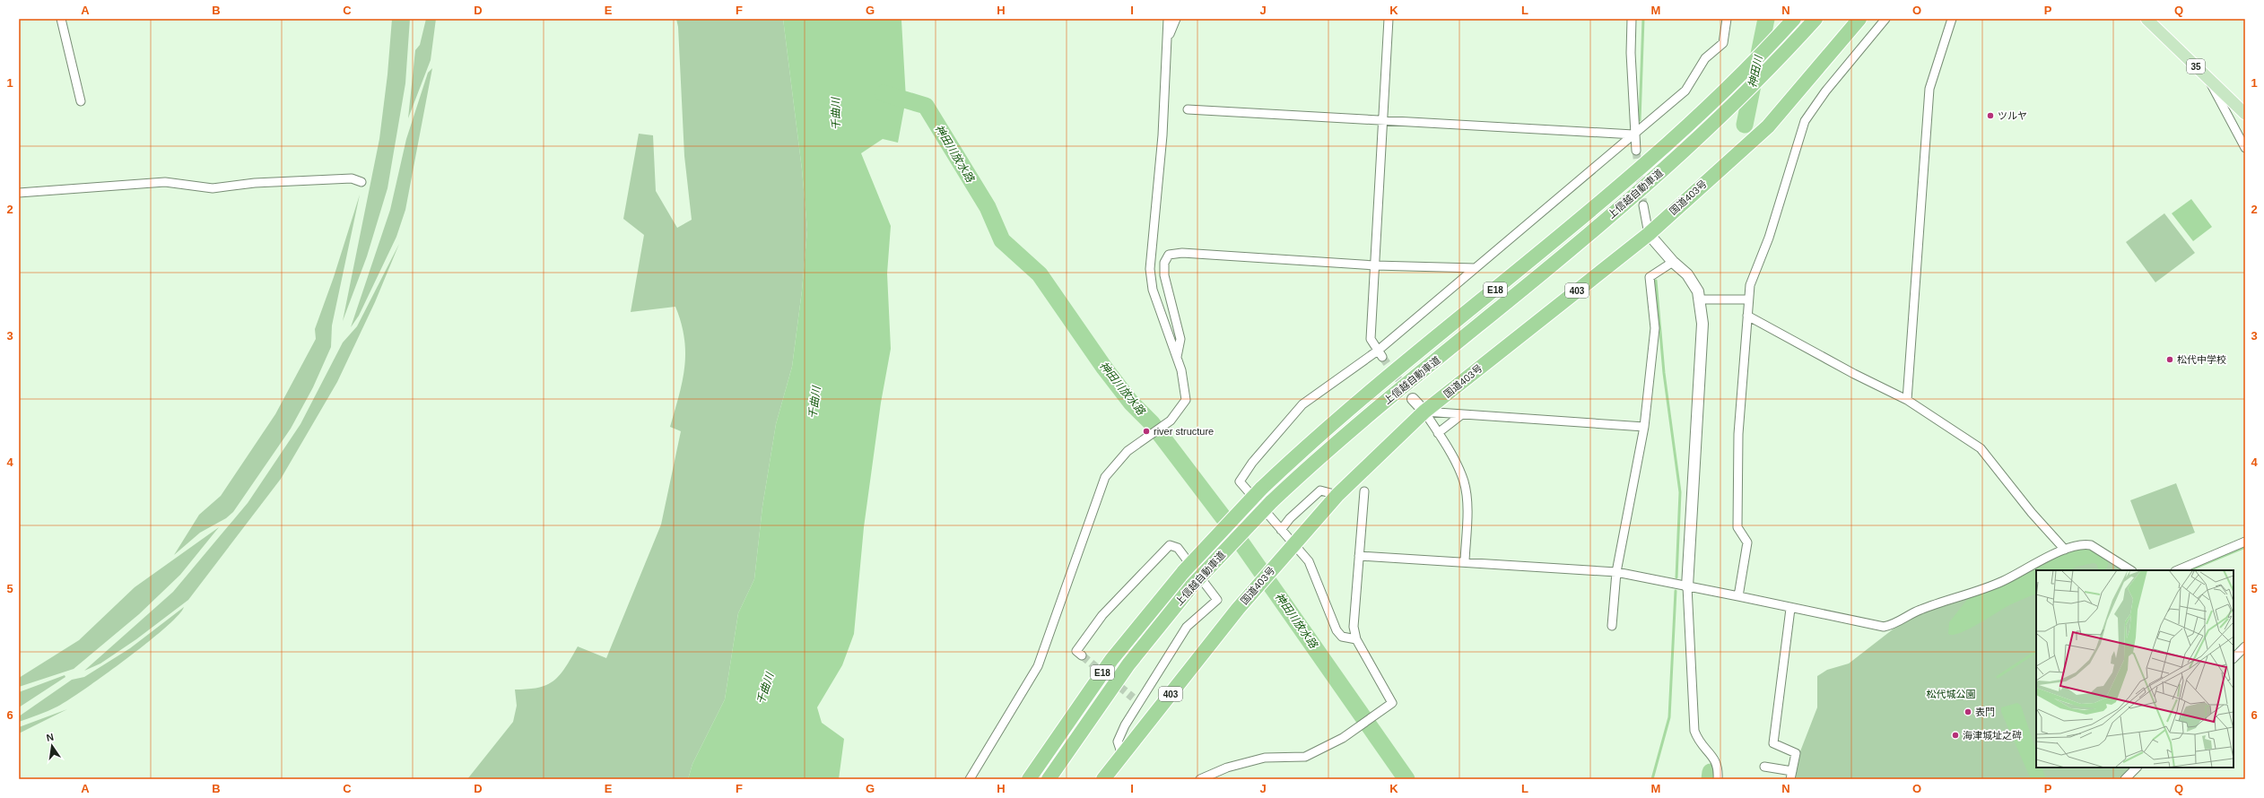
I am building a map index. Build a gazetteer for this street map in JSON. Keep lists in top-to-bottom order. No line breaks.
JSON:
{"streets":{"highway":["上信越自動車道","国道403号","E18","403"],"main road":["35"]},"water":["神田川","千曲川","神田川放水路"],"parks":["松代城公園"],"places":["ツルヤ","松代中学校","river structure","表門","海津城址之碑"],"north":"top","grid":{"columns":["A","B","C","D","E","F","G","H","I","J","K","L","M","N","O","P","Q"],"rows":["1","2","3","4","5","6"]}}
